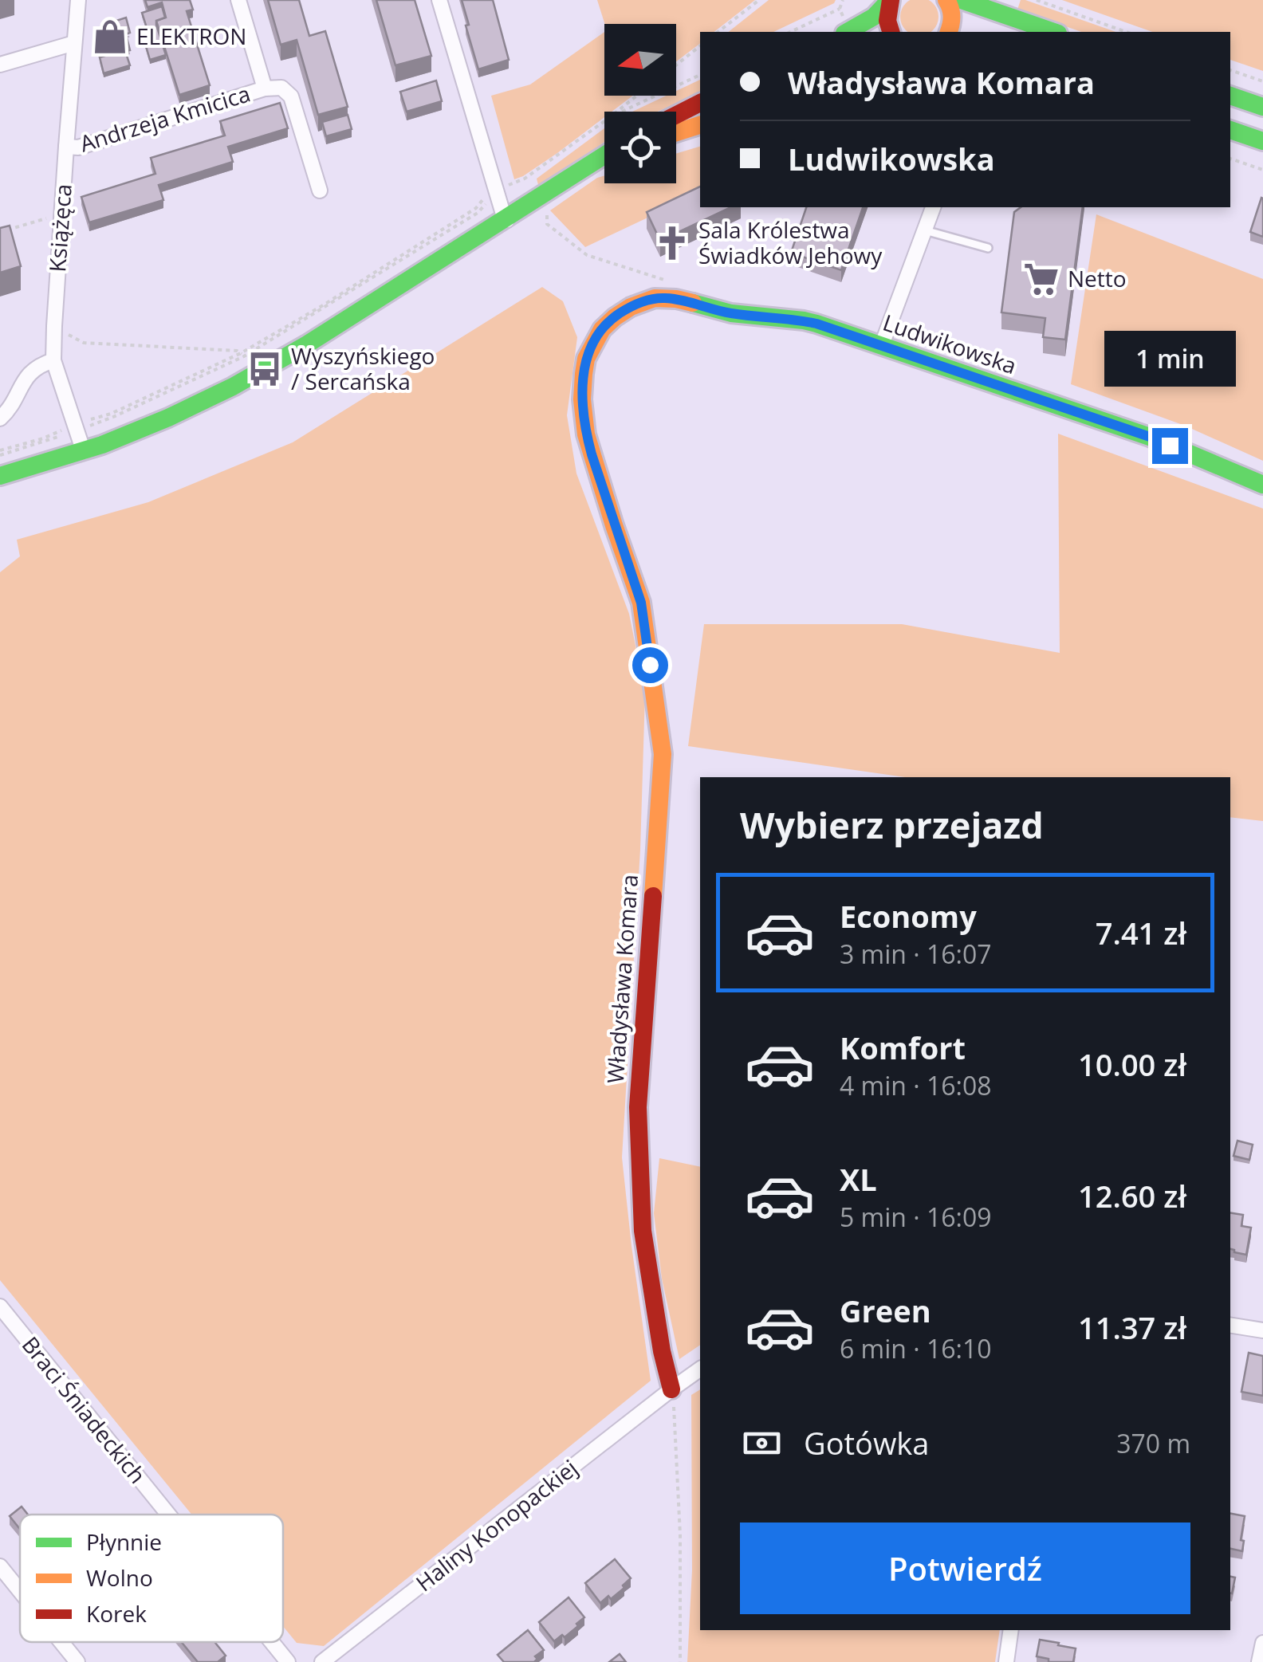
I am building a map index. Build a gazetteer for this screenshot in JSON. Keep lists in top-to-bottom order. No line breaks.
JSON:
{"streets":{"street":["Andrzeja Kmicica","Książęca","Ludwikowska","Władysława Komara","Braci Śniadeckich","Haliny Konopackiej"]},"crossings":[["Andrzeja Kmicica","Książęca"],["Ludwikowska","Władysława Komara"],["Władysława Komara","Haliny Konopackiej"]],"places":{"shop":["ELEKTRON"],"church":["Sala Królestwa Świadków Jehowy"],"supermarket":["Netto"],"bus stop":["Wyszyńskiego / Sercańska"]},"legend":["Płynnie","Wolno","Korek"],"north":"left","page":{"banner":["Władysława Komara","Ludwikowska"],"bubble":"1 min","heading":"Wybierz przejazd","list":[{"name":"Economy","note":"3 min · 16:07","value":"7.41 zł"},{"name":"Komfort","note":"4 min · 16:08","value":"10.00 zł"},{"name":"XL","note":"5 min · 16:09","value":"12.60 zł"},{"name":"Green","note":"6 min · 16:10","value":"11.37 zł"}],"pay":["Gotówka","370 m"],"buttons":"Potwierdź"}}
